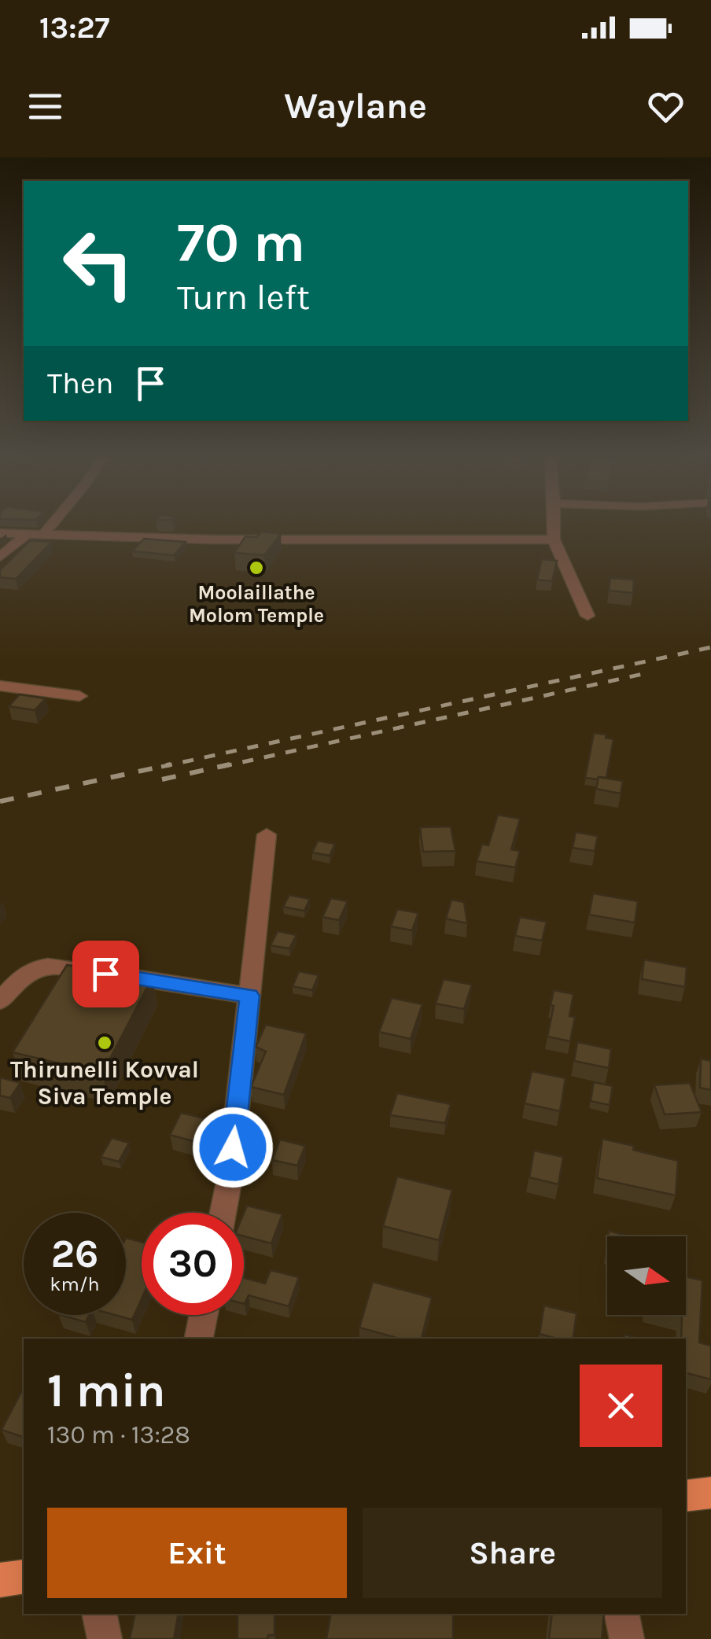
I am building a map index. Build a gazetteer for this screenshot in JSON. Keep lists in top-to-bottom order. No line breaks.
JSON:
{"places":["Moolaillathe Molom Temple","Thirunelli Kovval Siva Temple"],"north":"right","page":{"status":"13:27","header":"Waylane","turn":["70 m","Turn left"],"then":"Then","speed":"26 km/h","limit":"30","heading":["1 min","130 m · 13:28"],"buttons":["Exit","Share"]}}
